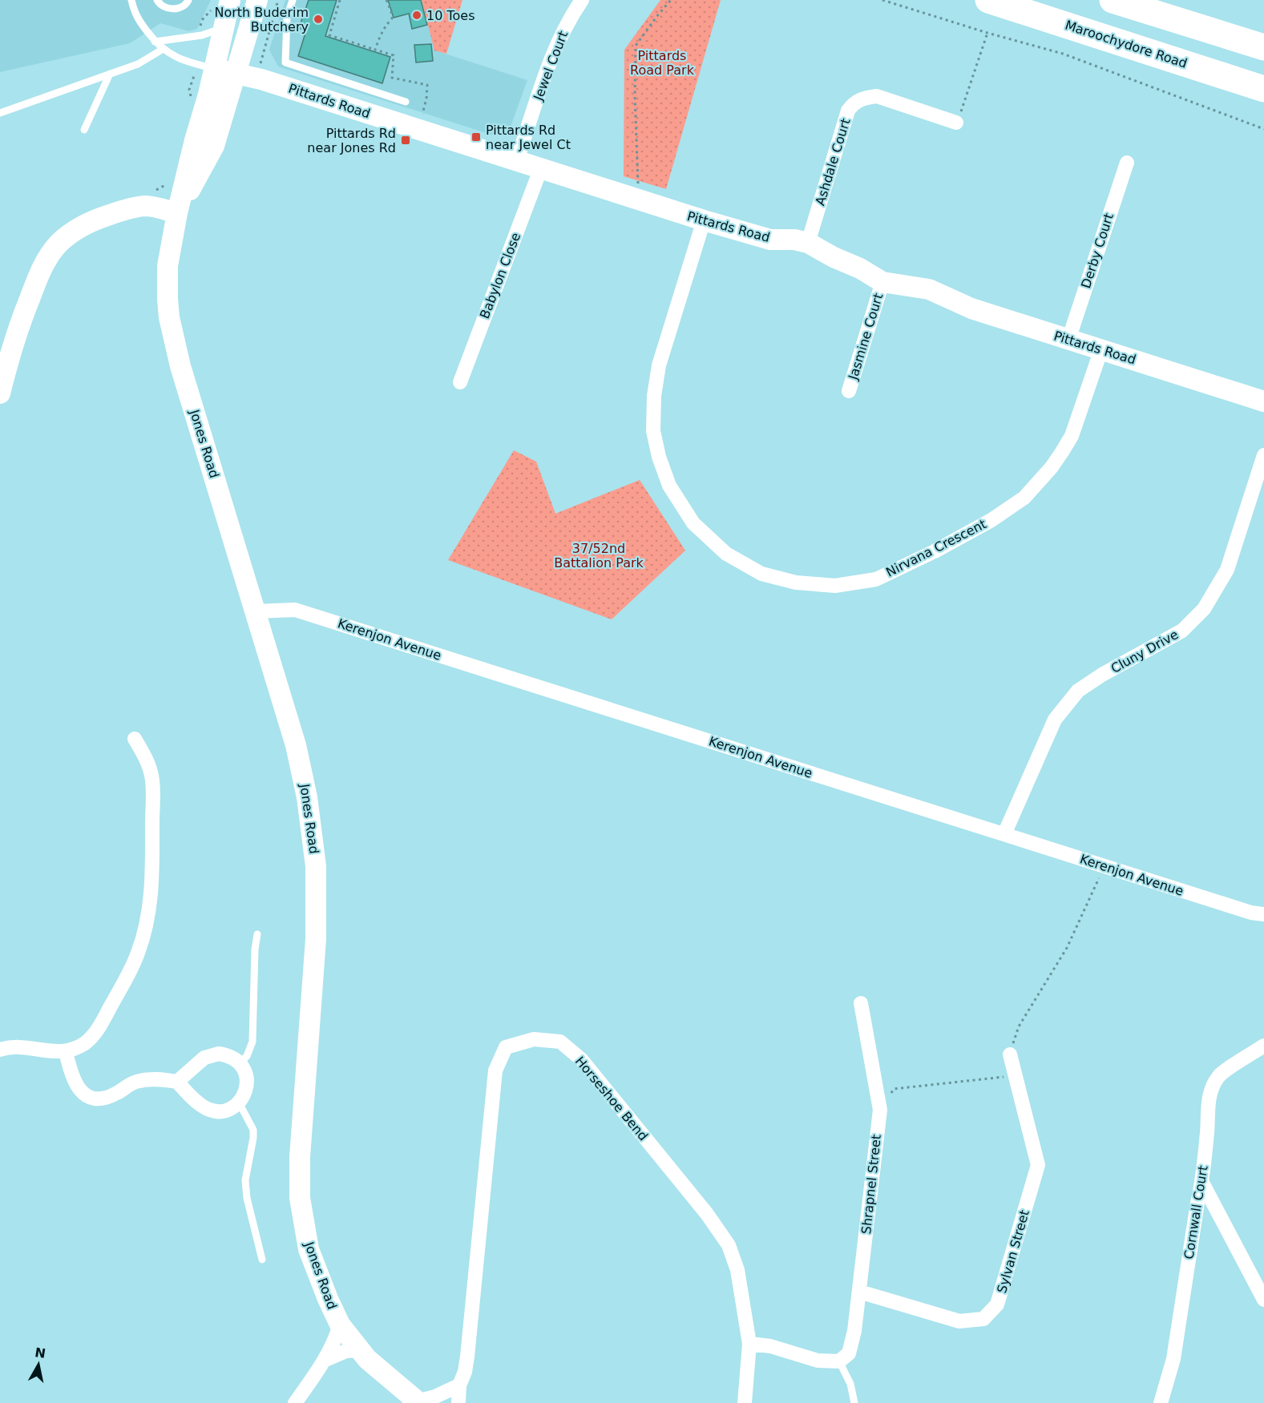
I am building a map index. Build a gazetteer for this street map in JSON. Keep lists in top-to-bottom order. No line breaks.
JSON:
{"streets":{"highway":["Maroochydore Road"],"main road":["Pittards Road","Jones Road"],"street":["Jewel Court","Ashdale Court","Derby Court","Babylon Close","Jasmine Court","Nirvana Crescent","Kerenjon Avenue","Cluny Drive","Horseshoe Bend","Shrapnel Street","Cornwall Court","Sylvan Street"]},"crossings":[["Jewel Court","Pittards Road"],["Pittards Road","Ashdale Court"],["Pittards Road","Derby Court"],["Pittards Road","Babylon Close"],["Pittards Road","Jasmine Court"],["Pittards Road","Jones Road"],["Pittards Road","Nirvana Crescent"],["Jones Road","Kerenjon Avenue"],["Kerenjon Avenue","Cluny Drive"],["Shrapnel Street","Sylvan Street"]],"parks":["Pittards Road Park","37/52nd Battalion Park"],"places":{"other":["10 Toes","North Buderim Butchery"],"transit":["Pittards Rd near Jewel Ct","Pittards Rd near Jones Rd"]},"north":"top"}
